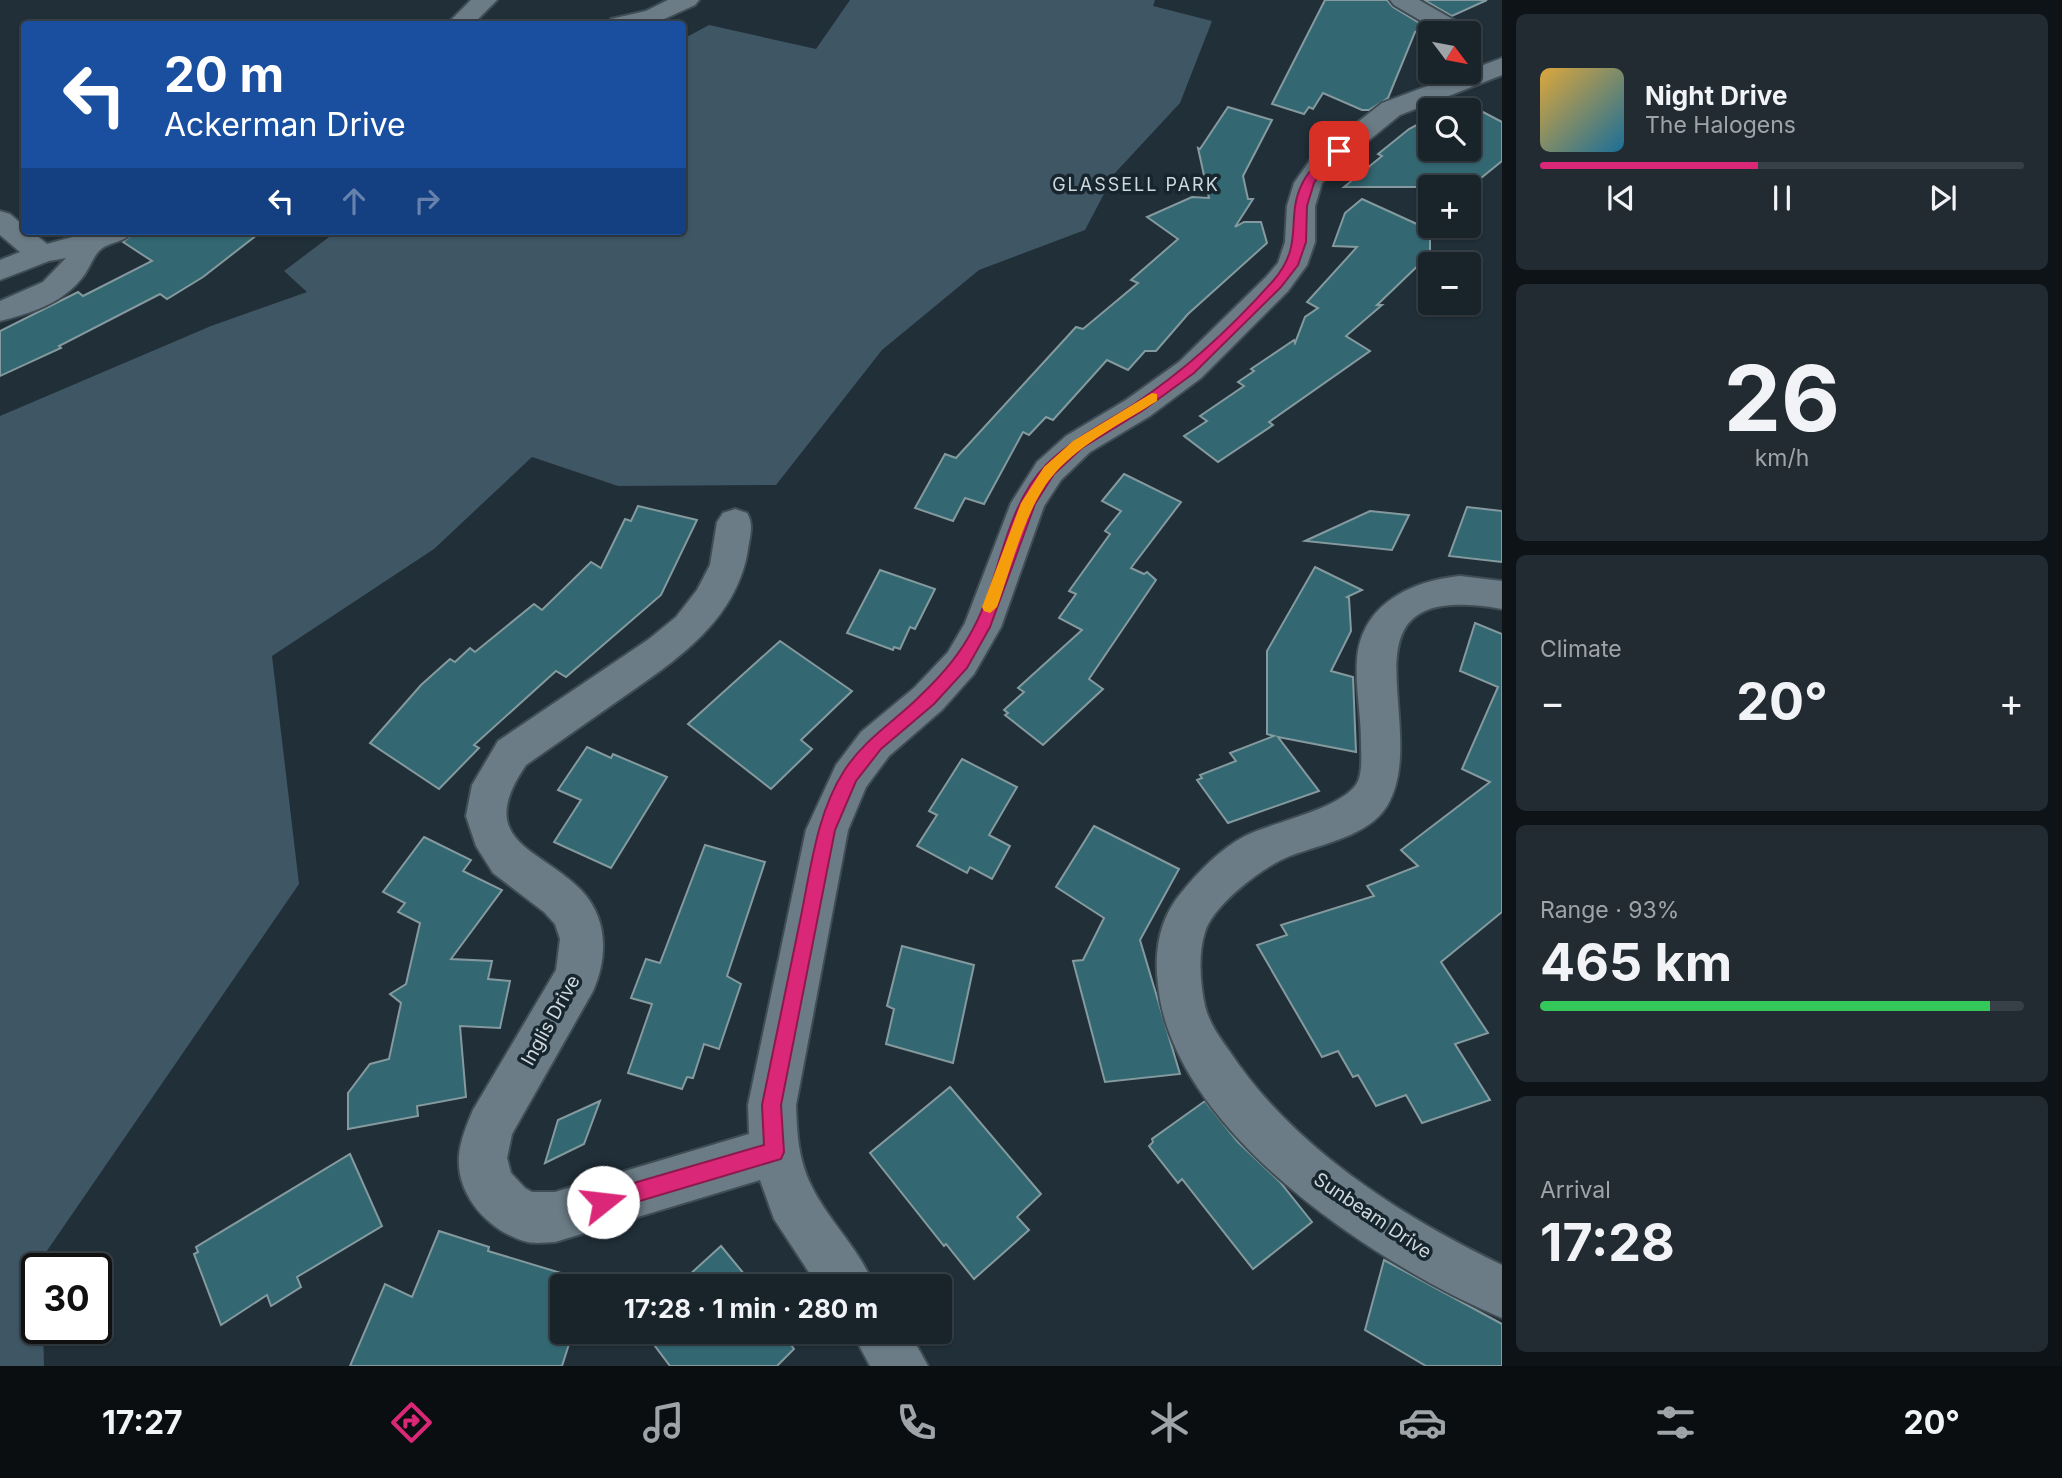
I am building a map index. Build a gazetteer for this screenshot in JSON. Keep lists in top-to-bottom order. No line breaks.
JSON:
{"streets":{"street":["Inglis Drive","Sunbeam Drive"]},"districts":["GLASSELL PARK"],"north":"bottom right","page":{"map_buttons":["+","−"],"turn":["20 m","Ackerman Drive"],"song":["Night Drive","The Halogens"],"tile":[["26","km/h"],"Climate",["Range · 93%","465 km"],["Arrival","17:28"]],"heat":["−","20°","+"],"limit":"30","trip":"17:28 · 1 min · 280 m","tabs":["17:27","20°"]}}
